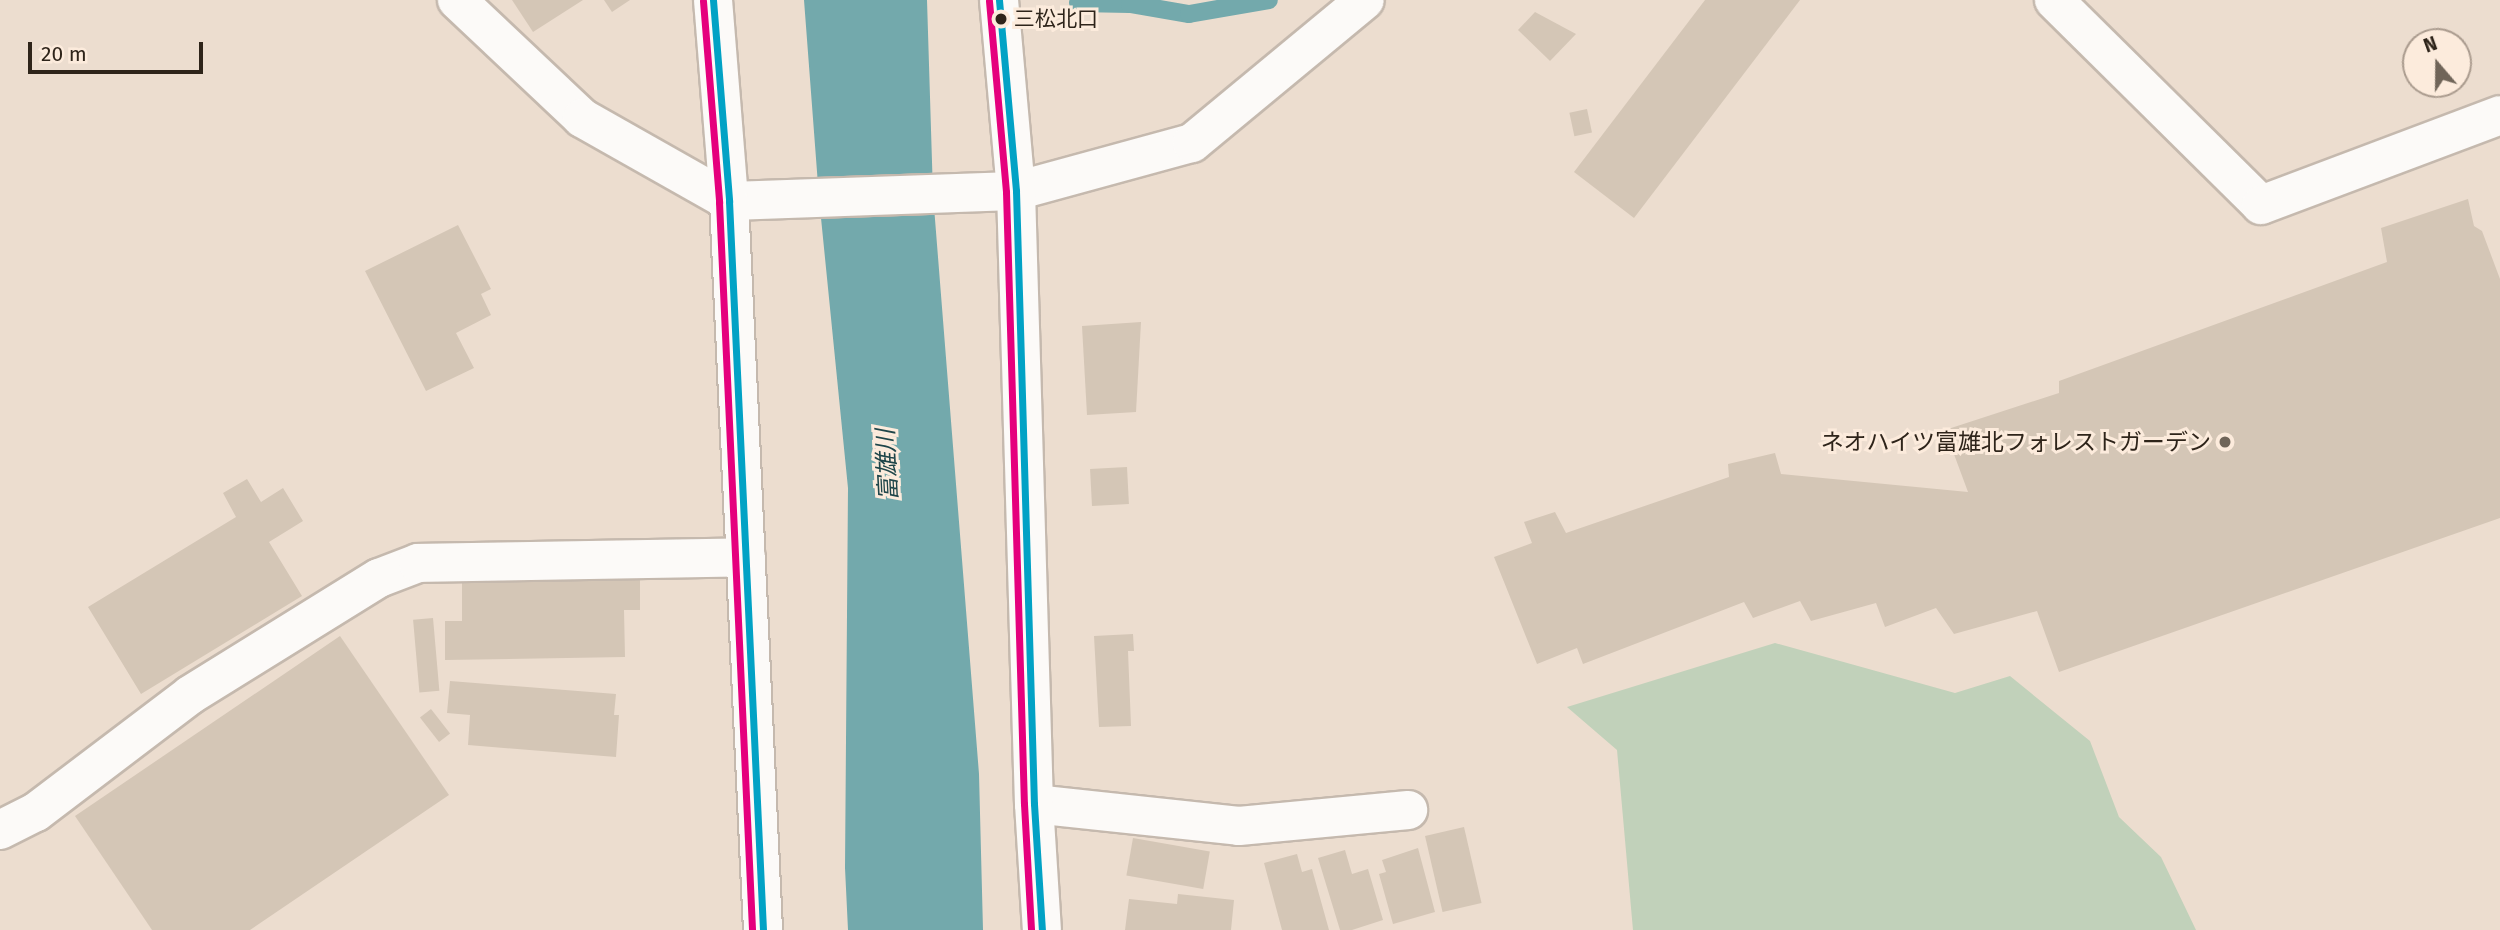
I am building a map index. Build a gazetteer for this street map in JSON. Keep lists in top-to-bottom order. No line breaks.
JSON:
{"water":["富雄川"],"places":["三松北口","ネオハイツ富雄北フォレストガーデン"],"scale_bar":"20 m","north":"top"}
